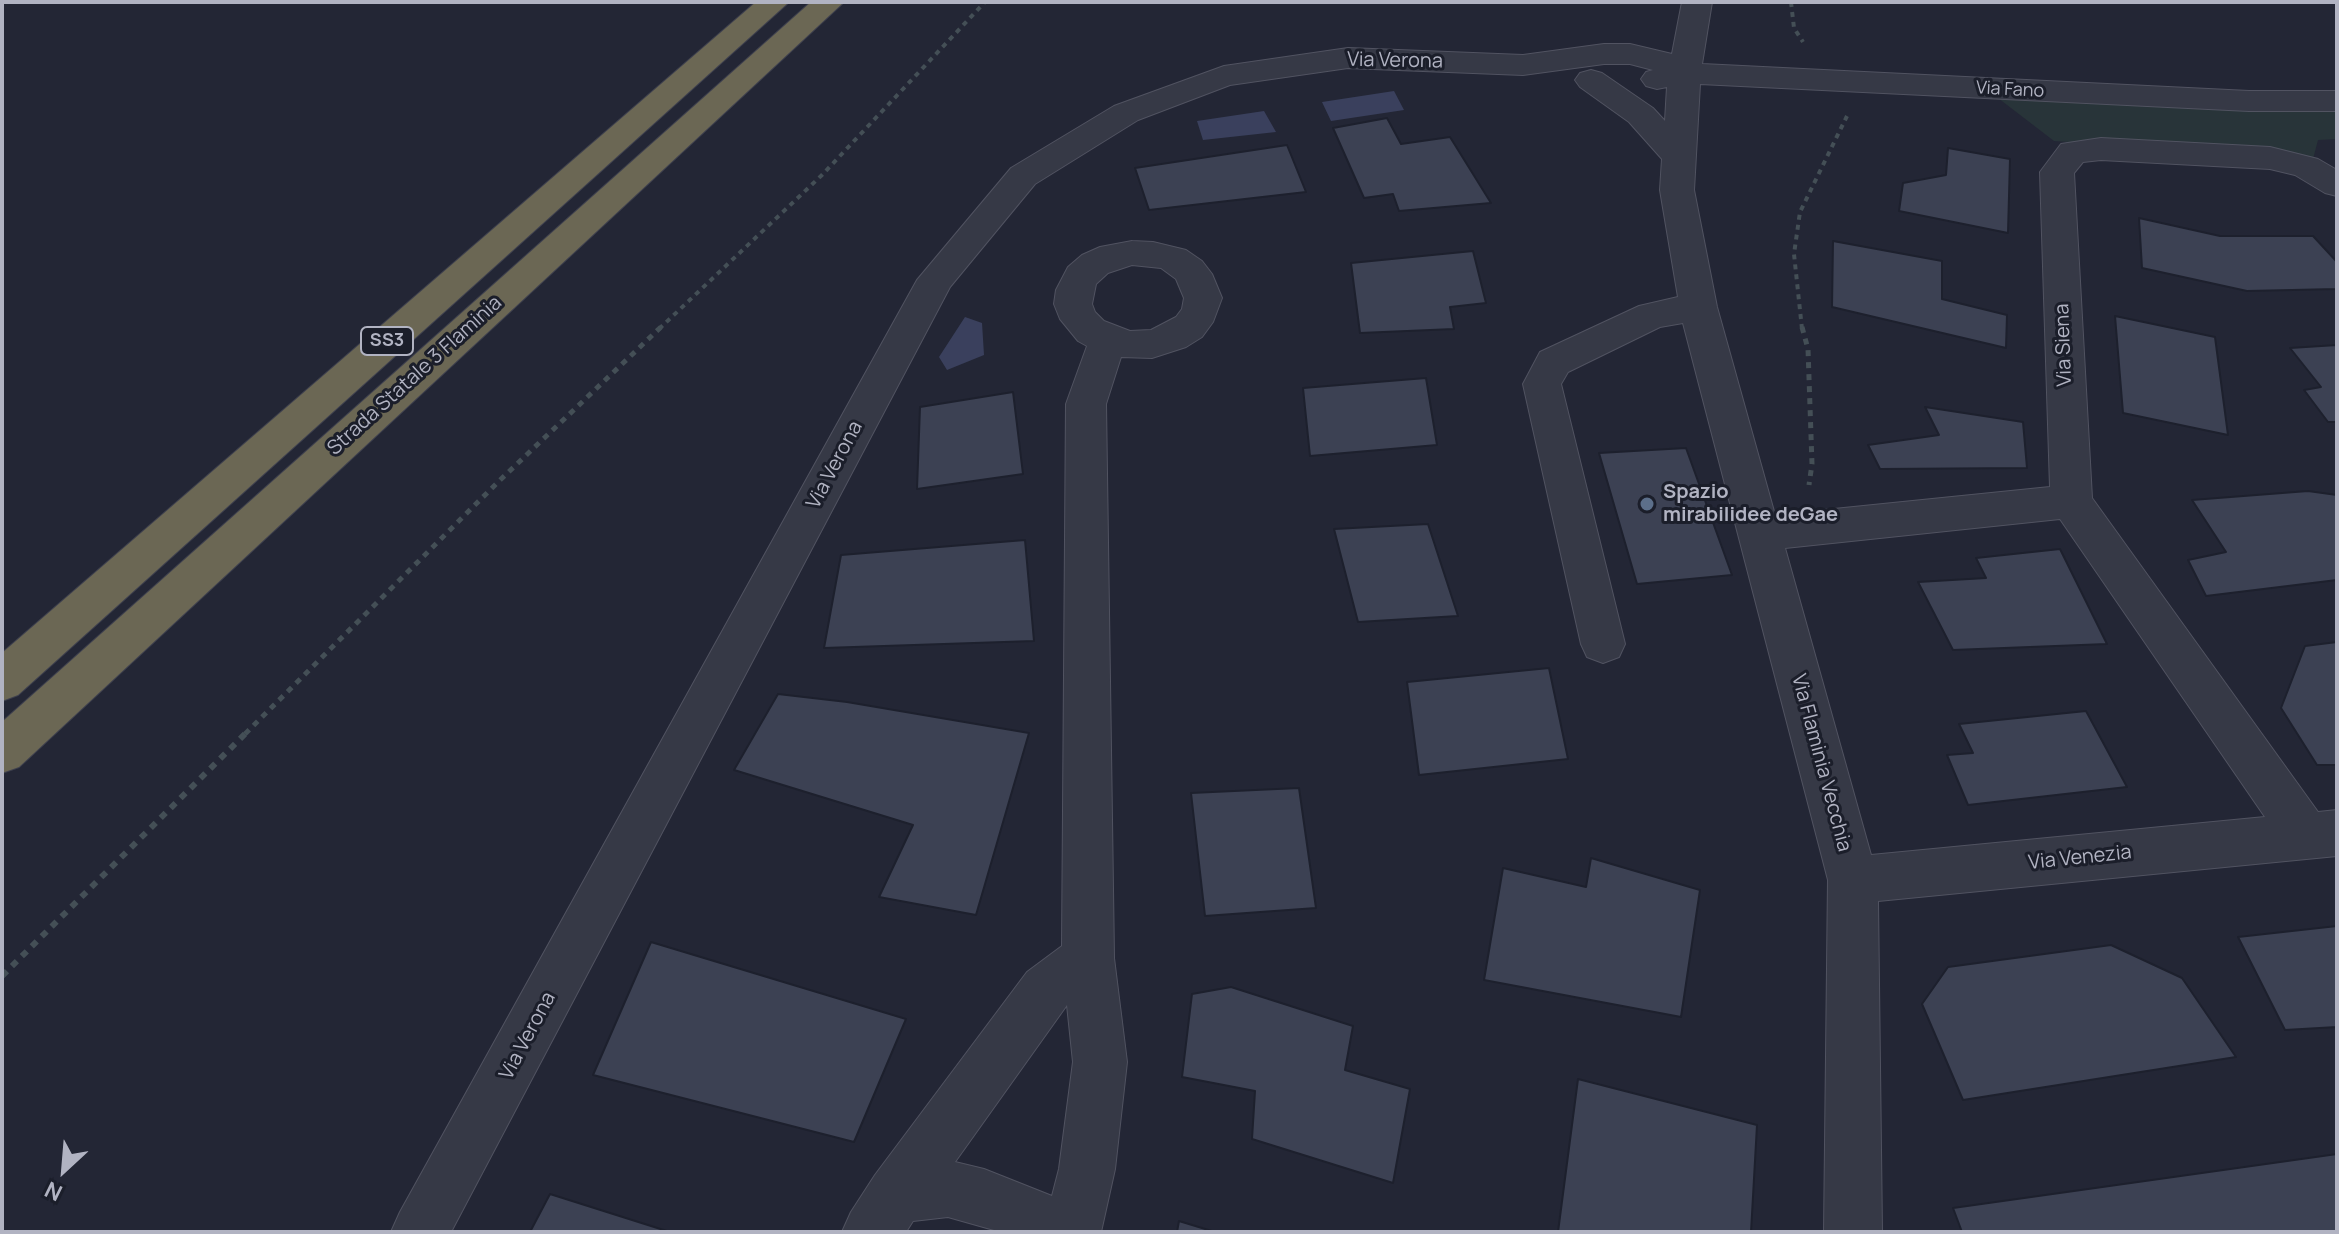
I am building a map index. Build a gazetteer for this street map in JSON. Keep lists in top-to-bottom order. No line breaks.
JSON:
{"streets":{"highway":["SS3","Strada Statale 3 Flaminia"],"street":["Via Verona","Via Fano","Via Siena","Via Flaminia Vecchia","Via Venezia"]},"crossings":[["Via Verona","Via Fano"],["Via Verona","Via Flaminia Vecchia"],["Via Fano","Via Flaminia Vecchia"],["Via Siena","Via Venezia"],["Via Flaminia Vecchia","Via Venezia"]],"places":["Spazio mirabilidee deGae"],"north":"bottom left"}
